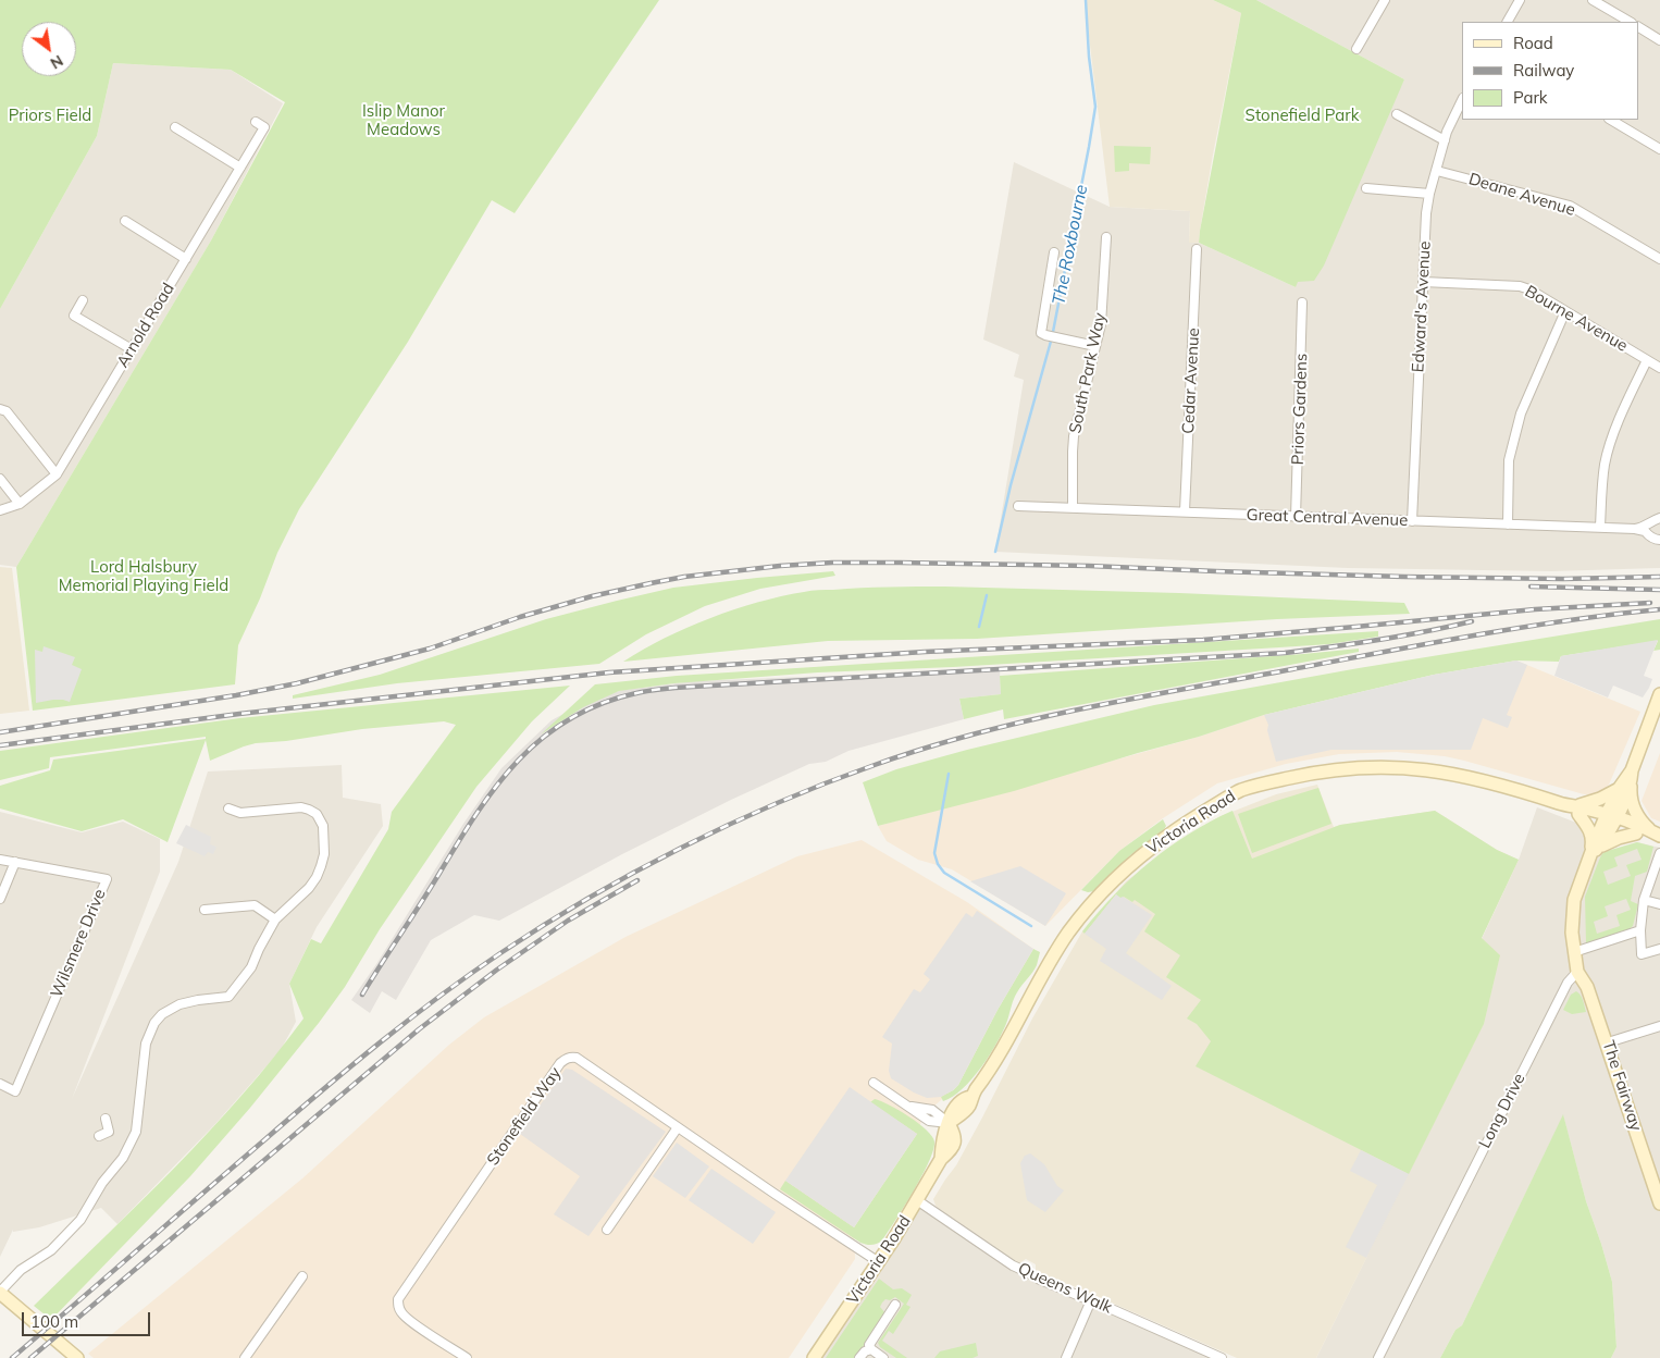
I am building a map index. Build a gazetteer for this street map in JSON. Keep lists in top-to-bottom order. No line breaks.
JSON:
{"streets":{"street":["Deane Avenue","Edward's Avenue","Bourne Avenue","Arnold Road","South Park Way","Cedar Avenue","Priors Gardens","Great Central Avenue","Victoria Road","Wilsmere Drive","The Fairway","Long Drive","Stonefield Way","Queens Walk"]},"crossings":[["Deane Avenue","Edward's Avenue"],["Edward's Avenue","Bourne Avenue"],["Edward's Avenue","Great Central Avenue"],["South Park Way","Great Central Avenue"],["Cedar Avenue","Great Central Avenue"],["Priors Gardens","Great Central Avenue"],["Victoria Road","Stonefield Way"],["Victoria Road","Queens Walk"],["The Fairway","Long Drive"]],"water":["The Roxbourne"],"parks":["Islip Manor Meadows","Priors Field","Stonefield Park","Lord Halsbury Memorial Playing Field"],"legend":["Road","Railway","Park"],"scale_bar":"100 m","north":"bottom right"}
